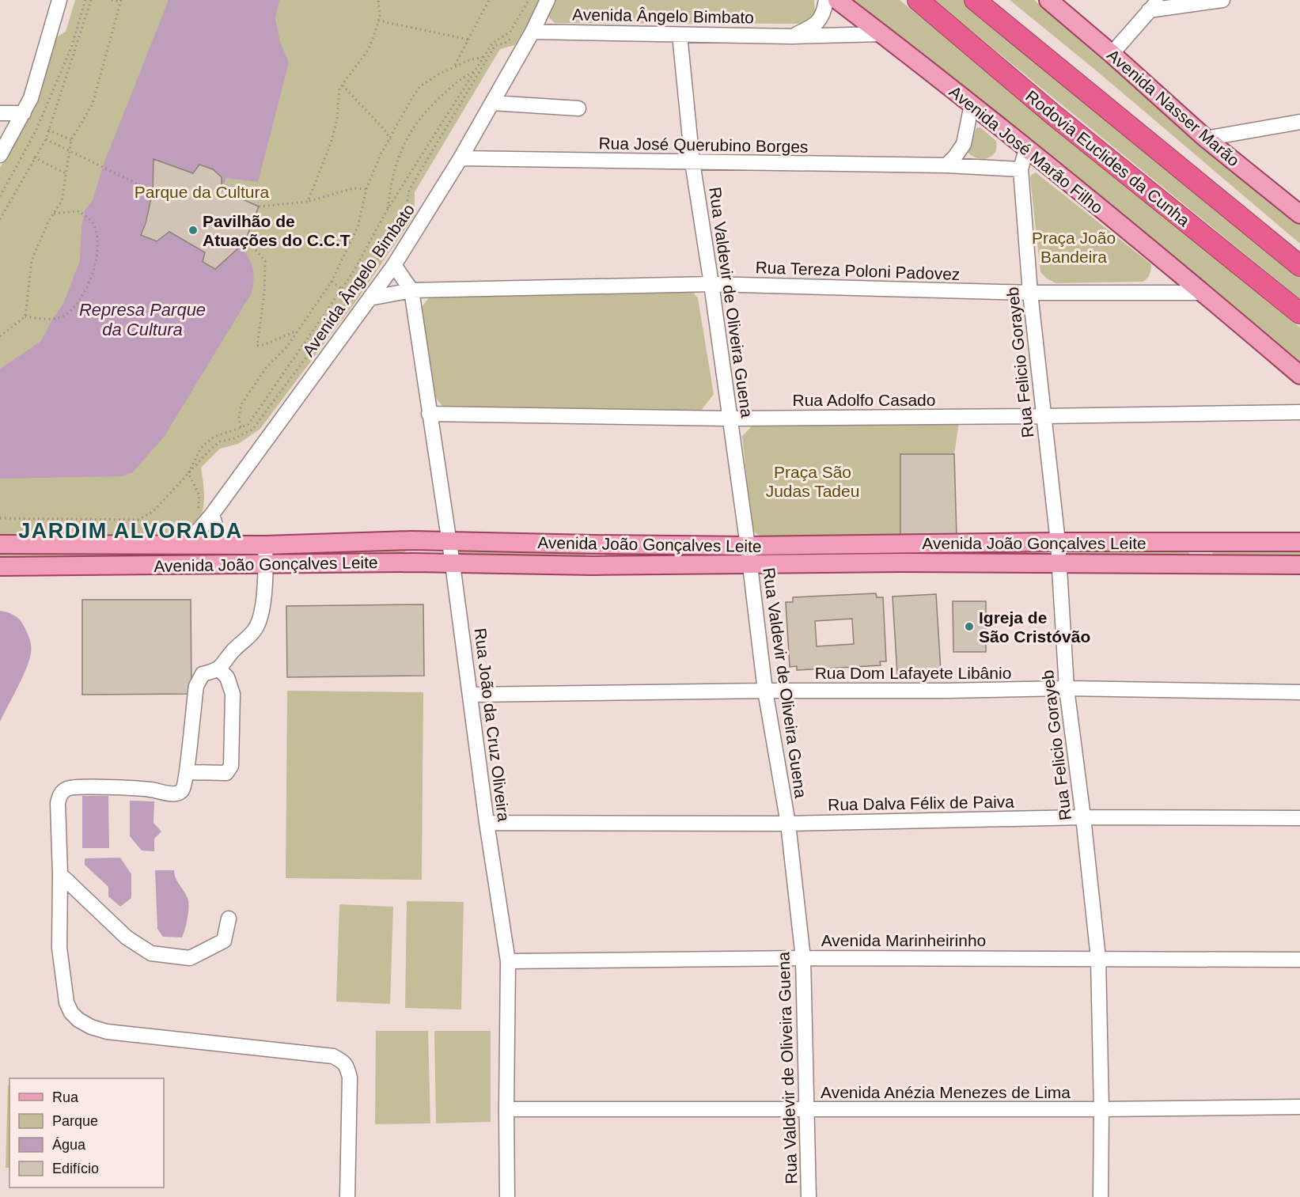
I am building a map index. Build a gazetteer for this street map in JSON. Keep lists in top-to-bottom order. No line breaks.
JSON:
{"streets":{"highway":["Rodovia Euclides da Cunha"],"main road":["Avenida Nasser Marão","Avenida José Marão Filho","Avenida João Gonçalves Leite"],"street":["Avenida Ângelo Bimbato","Rua José Querubino Borges","Rua Tereza Poloni Padovez","Rua Valdevir de Oliveira Guena","Rua Felicio Gorayeb","Rua Adolfo Casado","Rua Dom Lafayete Libânio","Rua João da Cruz Oliveira","Rua Dalva Félix de Paiva","Avenida Marinheirinho","Avenida Anézia Menezes de Lima"]},"crossings":[["Avenida Ângelo Bimbato","Rua José Querubino Borges"],["Avenida Ângelo Bimbato","Avenida José Marão Filho"],["Avenida Ângelo Bimbato","Rua Tereza Poloni Padovez"],["Avenida Ângelo Bimbato","Rua Valdevir de Oliveira Guena"],["Avenida Ângelo Bimbato","Avenida João Gonçalves Leite"],["Avenida Ângelo Bimbato","Rua João da Cruz Oliveira"],["Rua José Querubino Borges","Rua Valdevir de Oliveira Guena"],["Rua José Querubino Borges","Rua Felicio Gorayeb"],["Avenida José Marão Filho","Rua Tereza Poloni Padovez"],["Avenida José Marão Filho","Rua Felicio Gorayeb"],["Rua Tereza Poloni Padovez","Rua Valdevir de Oliveira Guena"],["Rua Tereza Poloni Padovez","Rua Felicio Gorayeb"],["Rua Tereza Poloni Padovez","Rua João da Cruz Oliveira"],["Rua Valdevir de Oliveira Guena","Rua Adolfo Casado"],["Rua Valdevir de Oliveira Guena","Avenida João Gonçalves Leite"],["Rua Valdevir de Oliveira Guena","Rua Dom Lafayete Libânio"],["Rua Valdevir de Oliveira Guena","Rua Dalva Félix de Paiva"],["Rua Valdevir de Oliveira Guena","Avenida Marinheirinho"],["Rua Valdevir de Oliveira Guena","Avenida Anézia Menezes de Lima"],["Rua Felicio Gorayeb","Rua Adolfo Casado"],["Rua Felicio Gorayeb","Avenida João Gonçalves Leite"],["Rua Felicio Gorayeb","Rua Dom Lafayete Libânio"],["Rua Felicio Gorayeb","Rua Dalva Félix de Paiva"],["Rua Felicio Gorayeb","Avenida Marinheirinho"],["Rua Felicio Gorayeb","Avenida Anézia Menezes de Lima"],["Rua Adolfo Casado","Rua João da Cruz Oliveira"],["Avenida João Gonçalves Leite","Rua João da Cruz Oliveira"],["Rua Dom Lafayete Libânio","Rua João da Cruz Oliveira"],["Rua João da Cruz Oliveira","Rua Dalva Félix de Paiva"],["Rua João da Cruz Oliveira","Avenida Marinheirinho"],["Rua João da Cruz Oliveira","Avenida Anézia Menezes de Lima"]],"districts":["JARDIM ALVORADA"],"water":["Represa Parque da Cultura"],"parks":["Parque da Cultura","Praça João Bandeira","Praça São Judas Tadeu"],"places":["Pavilhão de Atuações do C.C.T","Igreja de São Cristóvão"],"legend":["Rua","Parque","Água","Edifício"]}
